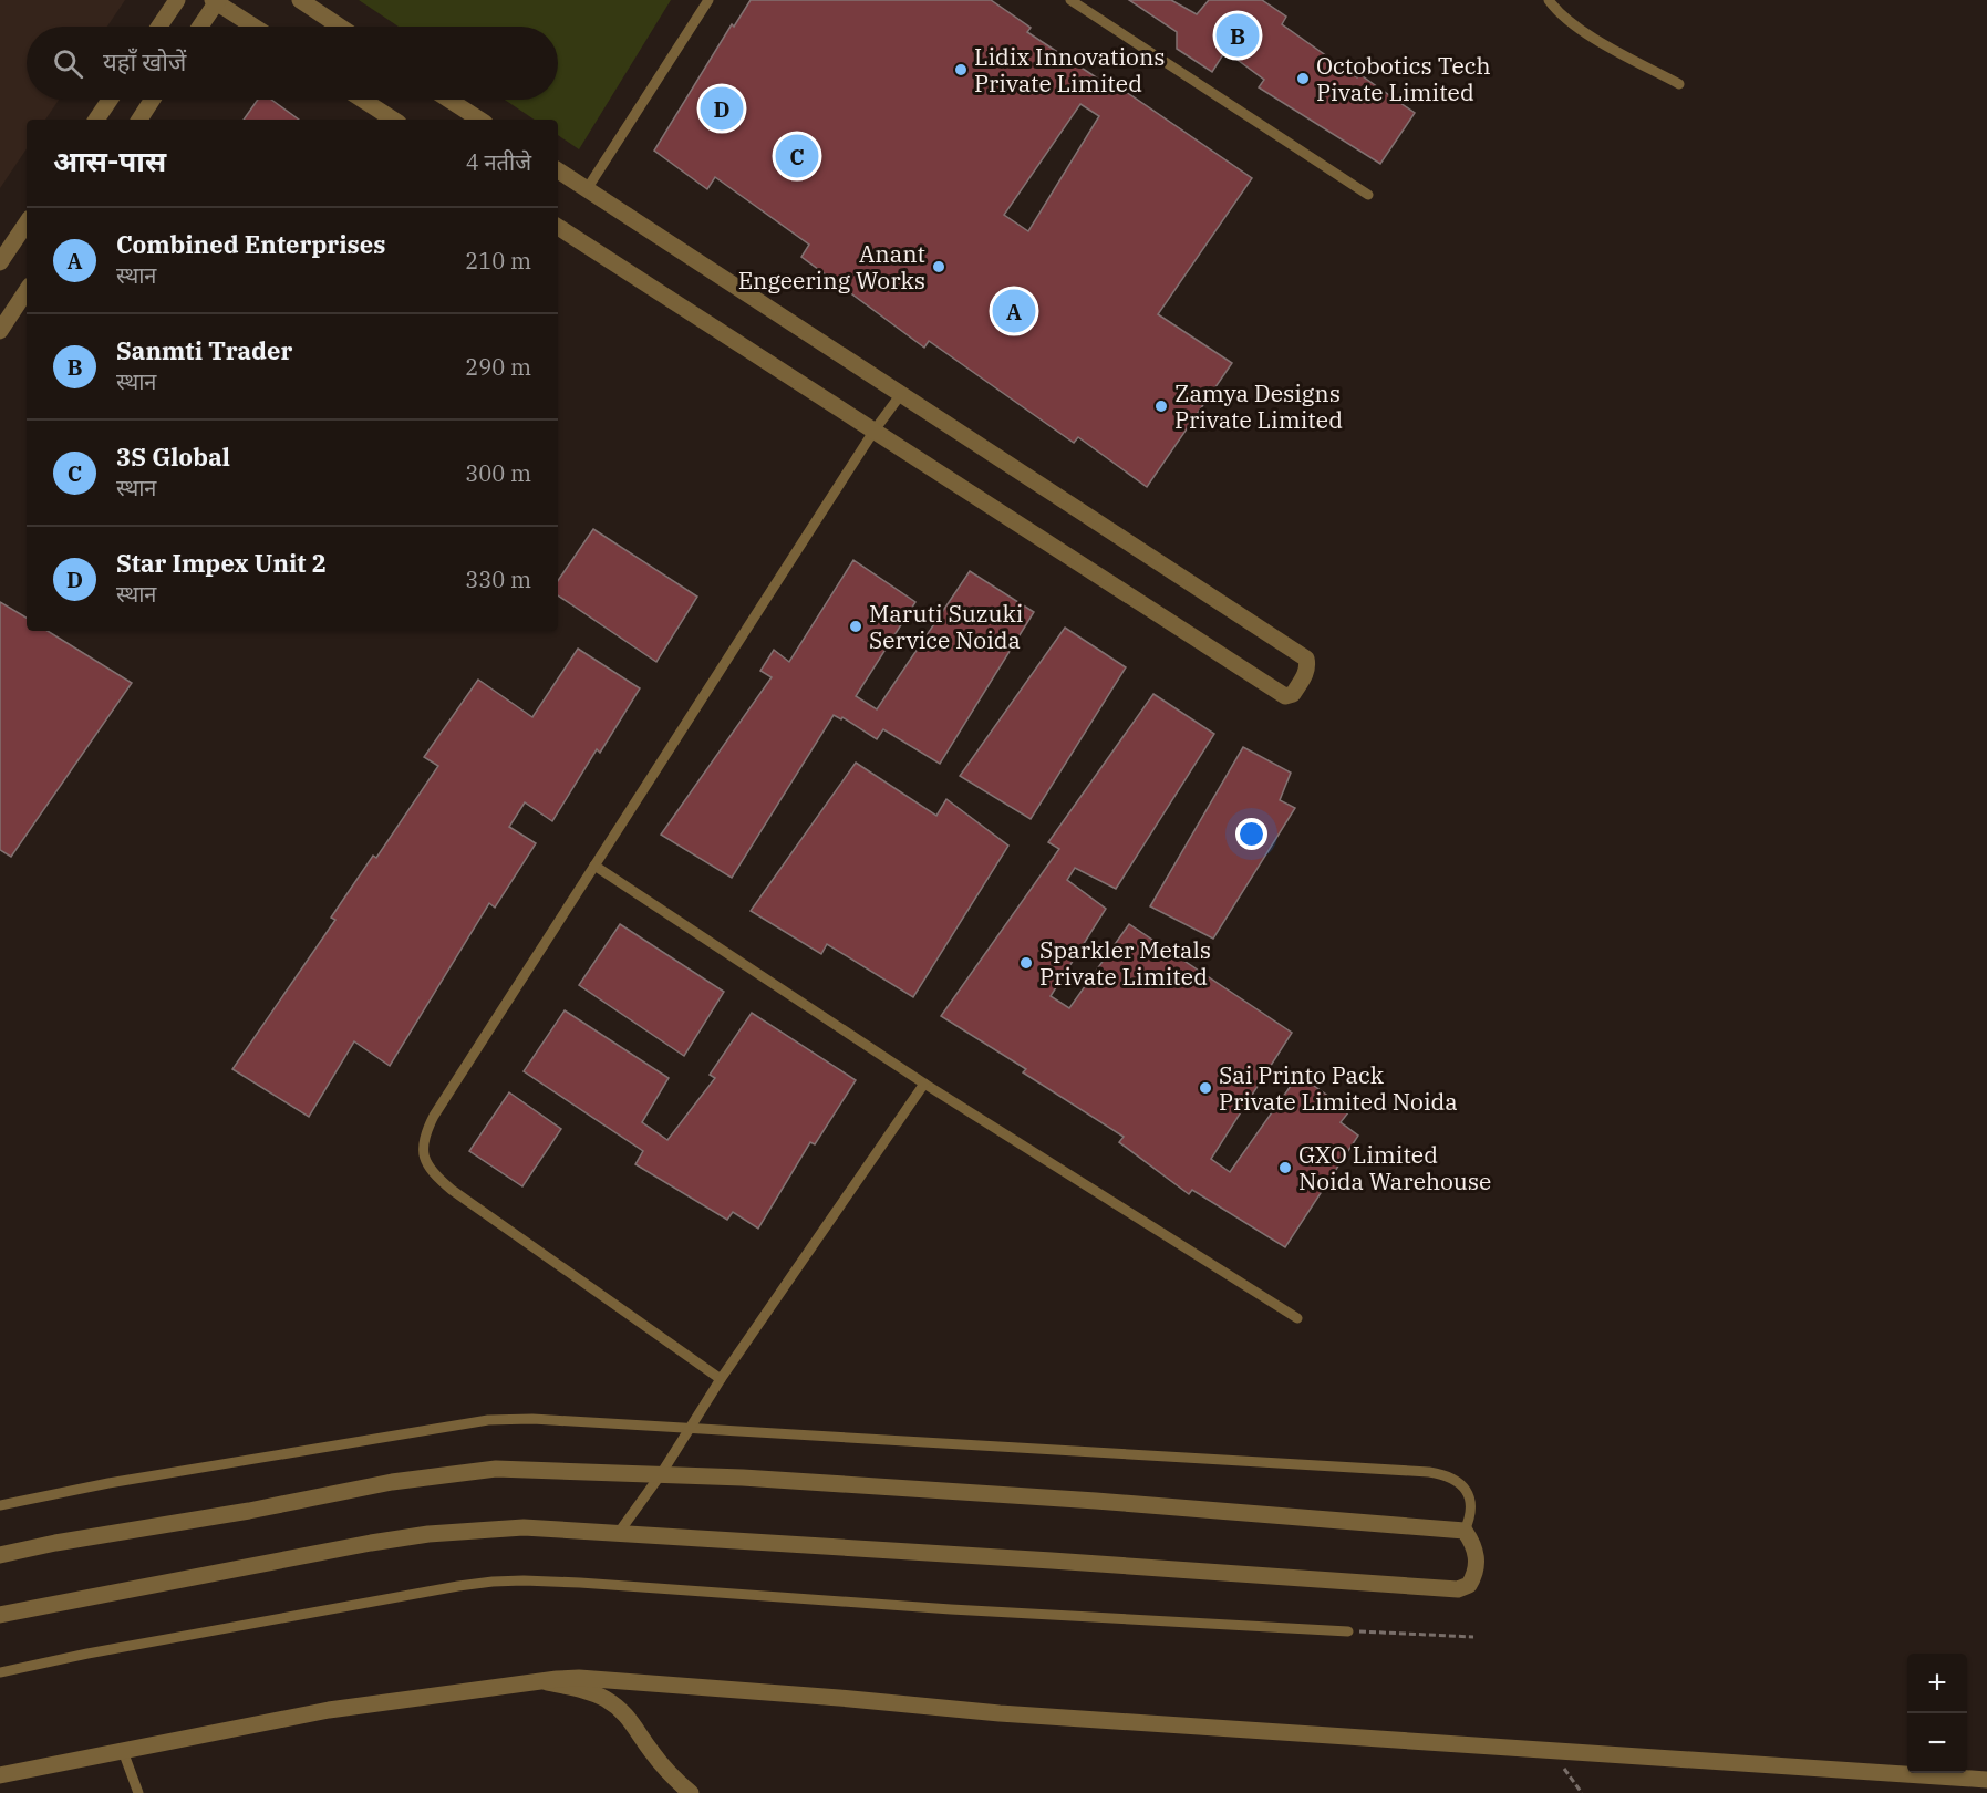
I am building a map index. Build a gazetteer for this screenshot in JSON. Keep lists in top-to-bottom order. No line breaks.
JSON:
{"places":["Lidix Innovations Private Limited","Octobotics Tech Pivate Limited","Anant Engeering Works","Zamya Designs Private Limited","Maruti Suzuki Service Noida","Sparkler Metals Private Limited","Sai Printo Pack Private Limited Noida","GXO Limited Noida Warehouse"],"page":{"pins":["B","D","C","A"],"search":"यहाँ खोजें","heading":["आस-पास","4 नतीजे"],"list":[{"mark":"A","name":"Combined Enterprises","note":"स्थान","value":"210 m"},{"mark":"B","name":"Sanmti Trader","note":"स्थान","value":"290 m"},{"mark":"C","name":"3S Global","note":"स्थान","value":"300 m"},{"mark":"D","name":"Star Impex Unit 2","note":"स्थान","value":"330 m"}],"map_buttons":["+","−"]}}
